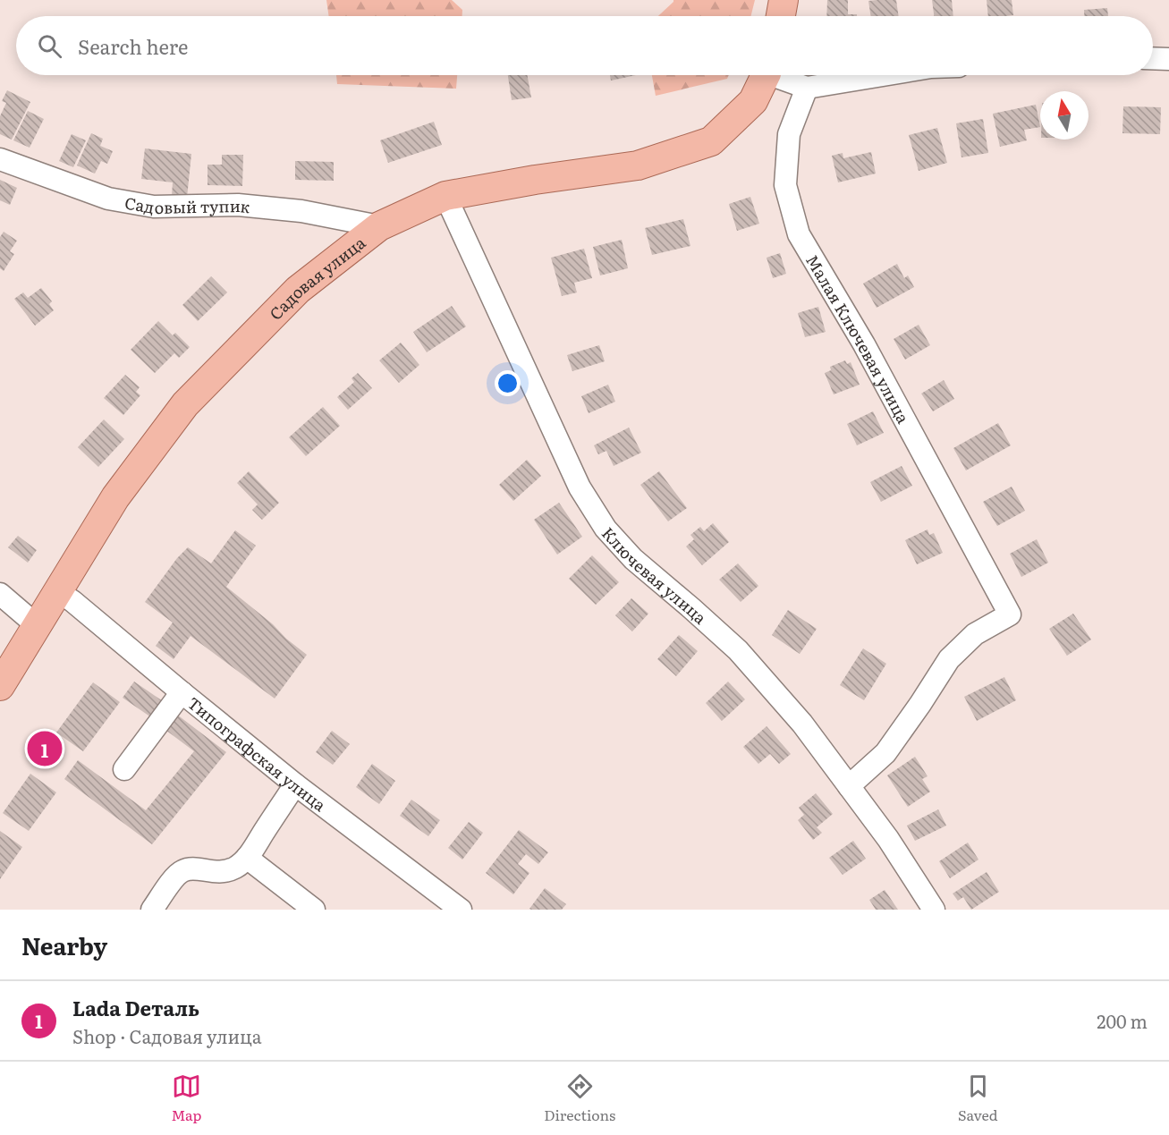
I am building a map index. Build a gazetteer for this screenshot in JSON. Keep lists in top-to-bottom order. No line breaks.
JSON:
{"streets":{"main road":["Садовая улица"],"street":["Садовый тупик","Малая Ключевая улица","Ключевая улица","Типографская улица"]},"crossings":[["Садовый тупик","Садовая улица"],["Садовая улица","Ключевая улица"],["Садовая улица","Типографская улица"],["Малая Ключевая улица","Ключевая улица"]],"north":"top","page":{"search":"Search here","pins":"1","heading":"Nearby","list":[{"mark":"1","name":"Lada Dеталь","note":"Shop · Садовая улица","value":"200 m"}],"nav":["Map","Directions","Saved"]}}
